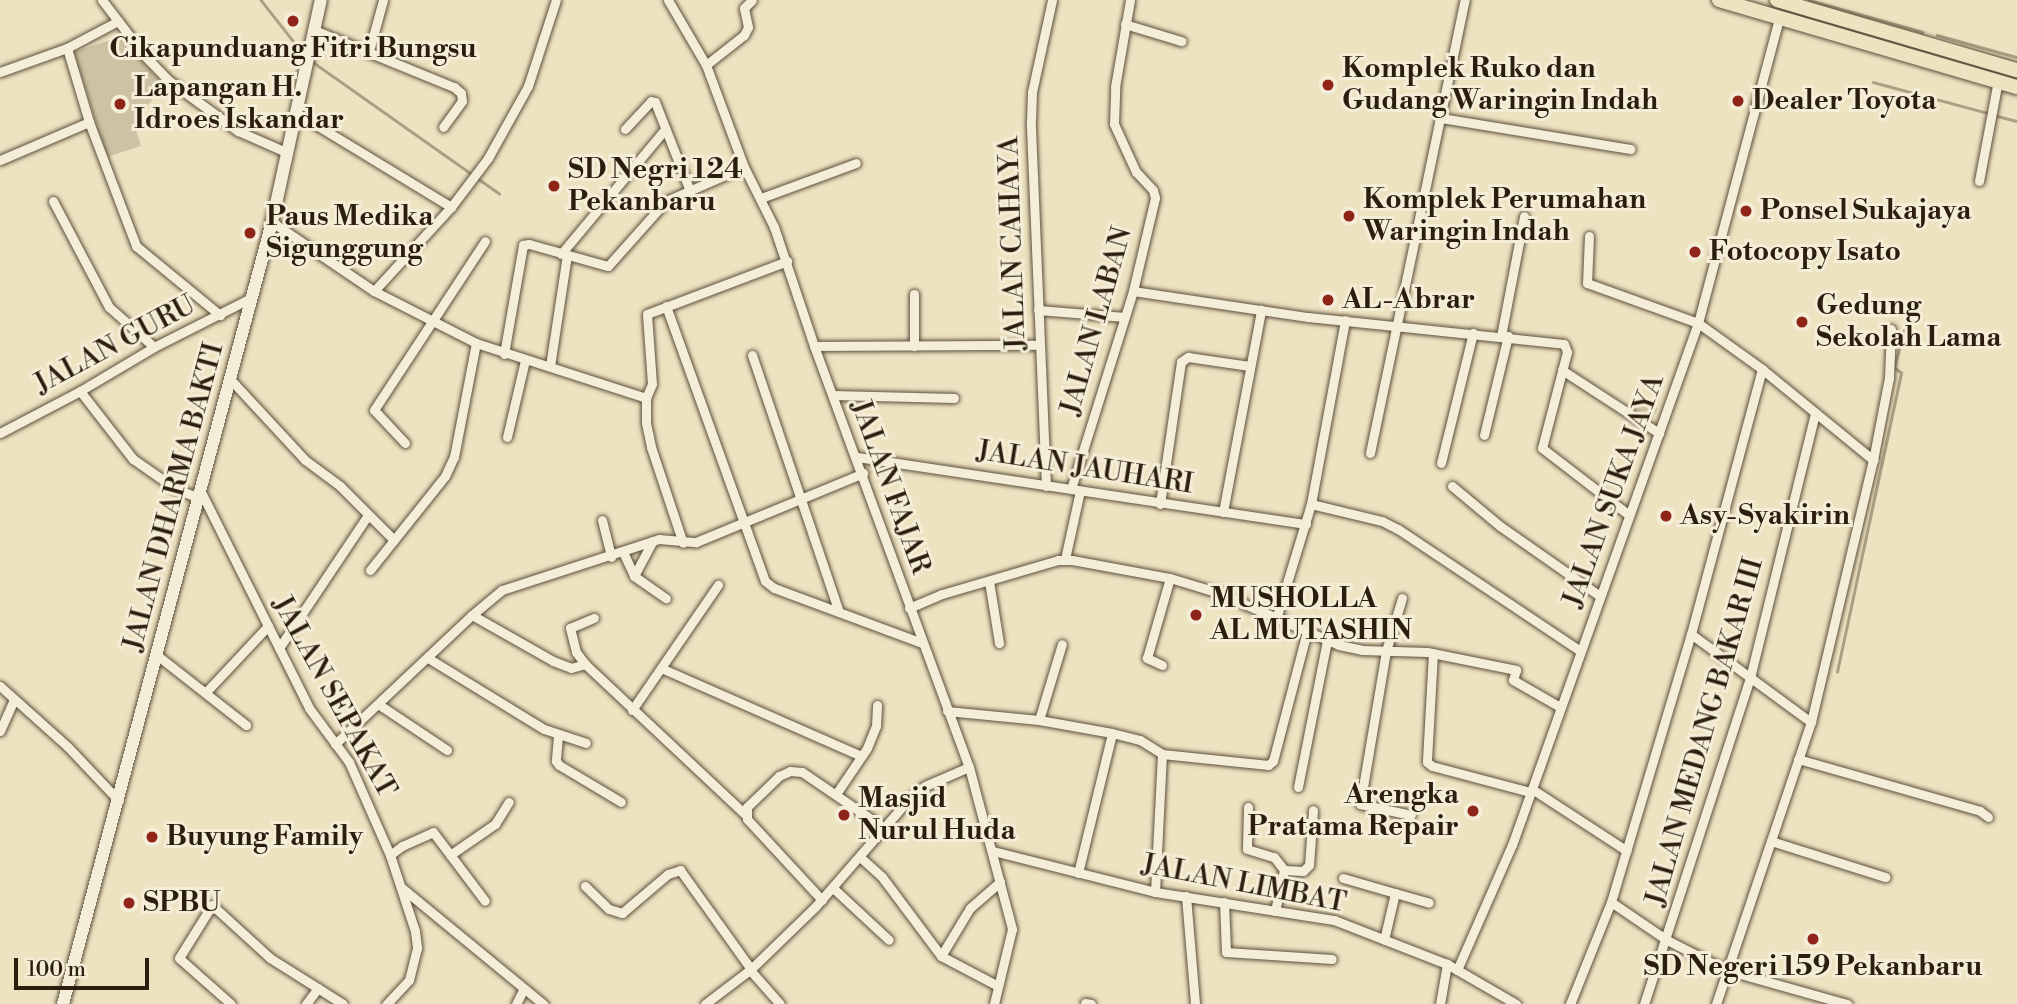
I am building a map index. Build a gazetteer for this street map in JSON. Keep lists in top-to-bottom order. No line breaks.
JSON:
{"streets":{"main road":["JALAN DHARMA BAKTI"],"street":["JALAN CAHAYA","JALAN LABAN","JALAN GURU","JALAN JAUHARI","JALAN FAJAR","JALAN SUKA JAYA","JALAN SEPAKAT","JALAN MEDANG BAKAR III","JALAN LIMBAT"]},"crossings":[["JALAN CAHAYA","JALAN JAUHARI"],["JALAN LABAN","JALAN JAUHARI"],["JALAN GURU","JALAN DHARMA BAKTI"],["JALAN JAUHARI","JALAN FAJAR"],["JALAN FAJAR","JALAN LIMBAT"],["JALAN SUKA JAYA","JALAN LIMBAT"],["JALAN DHARMA BAKTI","JALAN SEPAKAT"]],"places":["Cikapunduang Fitri Bungsu","Komplek Ruko dan Gudang Waringin Indah","Dealer Toyota","Lapangan H. Idroes Iskandar","SD Negri 124 Pekanbaru","Ponsel Sukajaya","Komplek Perumahan Waringin Indah","Paus Medika Sigunggung","Fotocopy Isato","AL-Abrar","Gedung Sekolah Lama","Asy-Syakirin","MUSHOLLA AL MUTASHIN","Arengka Pratama Repair","Masjid Nurul Huda","Buyung Family","SPBU","SD Negeri 159 Pekanbaru"],"scale_bar":"100 m"}
